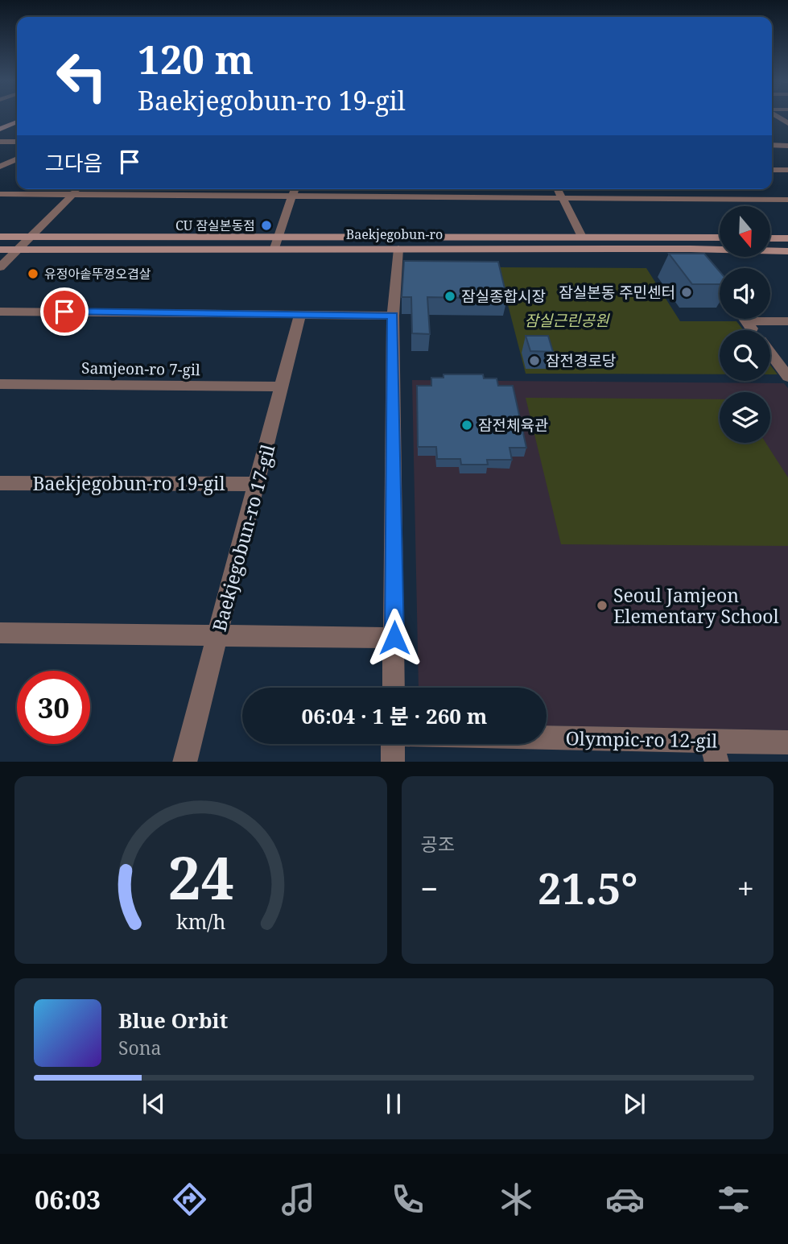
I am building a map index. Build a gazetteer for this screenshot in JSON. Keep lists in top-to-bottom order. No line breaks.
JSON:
{"streets":{"main road":["Baekjegobun-ro"],"street":["Samjeon-ro 7-gil","Baekjegobun-ro 19-gil","Baekjegobun-ro 17-gil","Olympic-ro 12-gil"]},"crossings":[["Samjeon-ro 7-gil","Baekjegobun-ro 17-gil"],["Baekjegobun-ro 19-gil","Baekjegobun-ro 17-gil"]],"parks":["잠실근린공원"],"places":["CU 잠실본동점","유정아솥뚜껑오겹살","잠실본동 주민센터","잠실종합시장","잠전경로당","잠전체육관","Seoul Jamjeon Elementary School"],"north":"bottom","page":{"turn":["120 m","Baekjegobun-ro 19-gil"],"then":"그다음","limit":"30","trip":"06:04 · 1 분 · 260 m","tile":"공조","heat":["−","21.5°","+"],"song":["Blue Orbit","Sona"],"tabs":"06:03","gauge":["24","km/h"]}}
